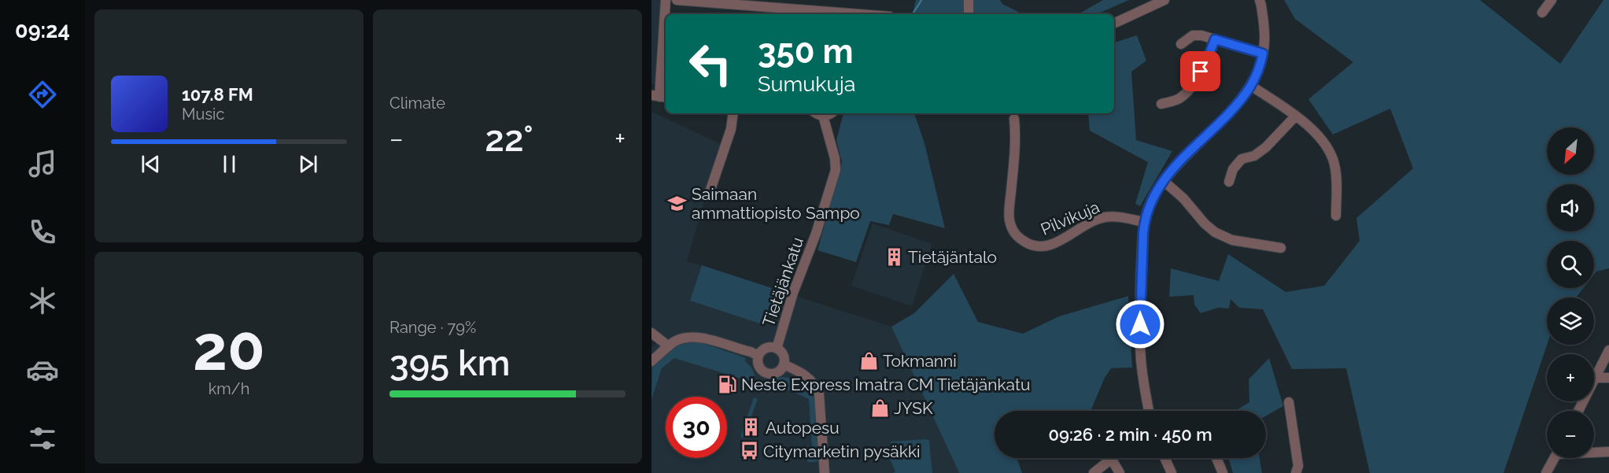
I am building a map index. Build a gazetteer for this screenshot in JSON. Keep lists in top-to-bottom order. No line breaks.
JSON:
{"streets":{"street":["Pilvikuja","Tietäjänkatu"]},"places":{"school or university":["Saimaan ammattiopisto Sampo"],"building":["Tietäjäntalo","Autopesu"],"shop":["Tokmanni","JYSK"],"fuel station":["Neste Express Imatra CM Tietäjänkatu"],"bus stop":["Citymarketin pysäkki"]},"north":"bottom left","page":{"tabs":"09:24","tile":["Climate",["20","km/h"],["Range · 79%","395 km"]],"turn":["350 m","Sumukuja"],"song":["107.8 FM","Music"],"heat":["−","22°","+"],"map_buttons":["+","−"],"limit":"30","trip":"09:26 · 2 min · 450 m"}}
